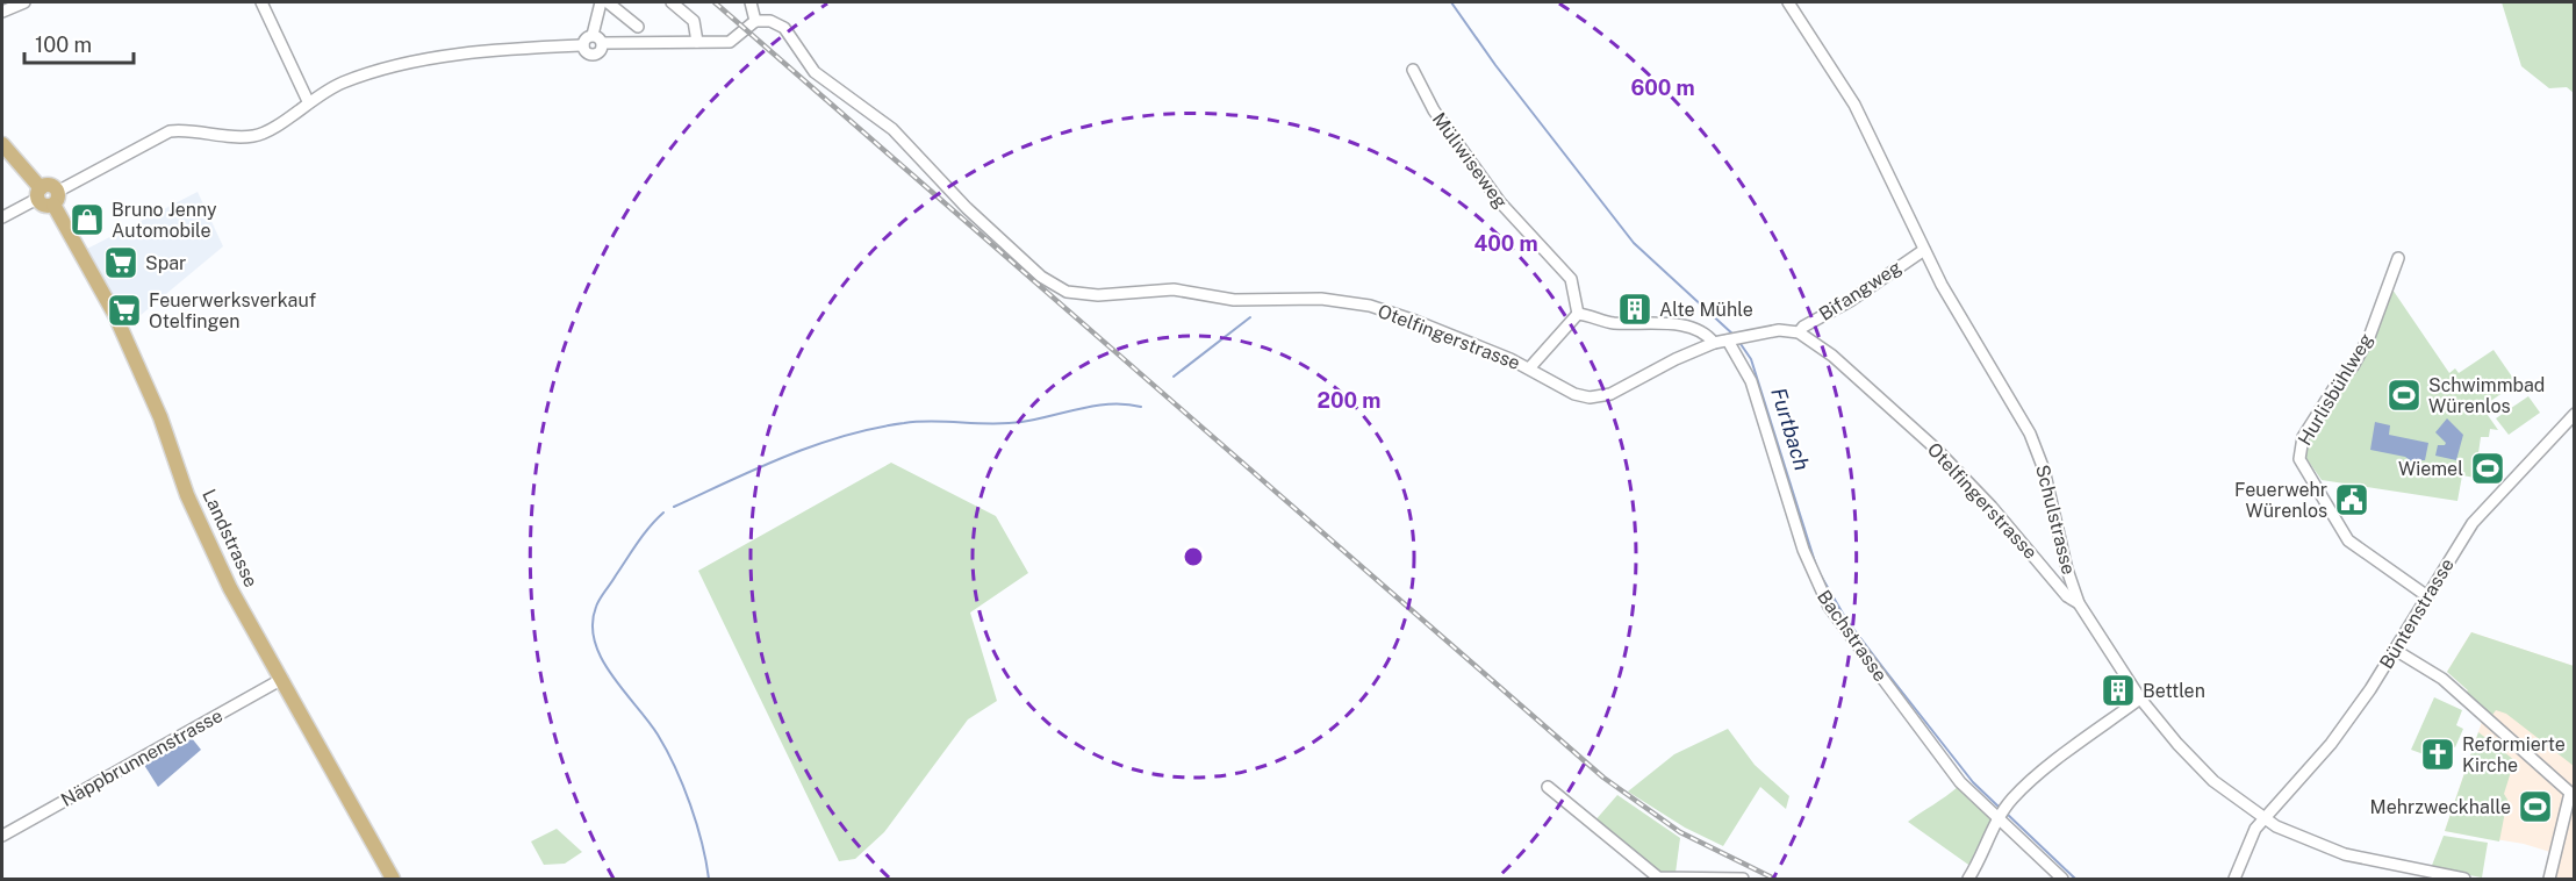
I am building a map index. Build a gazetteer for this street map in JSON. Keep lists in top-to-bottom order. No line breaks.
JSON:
{"streets":{"main road":["Landstrasse"],"street":["Müliwiseweg","Bifangweg","Otelfingerstrasse","Hurlisbühlweg","Schulstrasse","Büntenstrasse","Bachstrasse","Näppbrunnenstrasse"]},"crossings":[["Bifangweg","Otelfingerstrasse"],["Bifangweg","Schulstrasse"],["Otelfingerstrasse","Schulstrasse"],["Otelfingerstrasse","Bachstrasse"],["Hurlisbühlweg","Büntenstrasse"],["Schulstrasse","Büntenstrasse"],["Landstrasse","Näppbrunnenstrasse"]],"water":["Furtbach"],"places":{"shop":["Bruno Jenny Automobile"],"supermarket":["Spar","Feuerwerksverkauf Otelfingen"],"building":["Alte Mühle","Bettlen"],"sports":["Schwimmbad Würenlos","Wiemel","Mehrzweckhalle"],"public building":["Feuerwehr Würenlos"],"church":["Reformierte Kirche"]},"scale_bar":"100 m","rings":["600 m","400 m","200 m"]}
